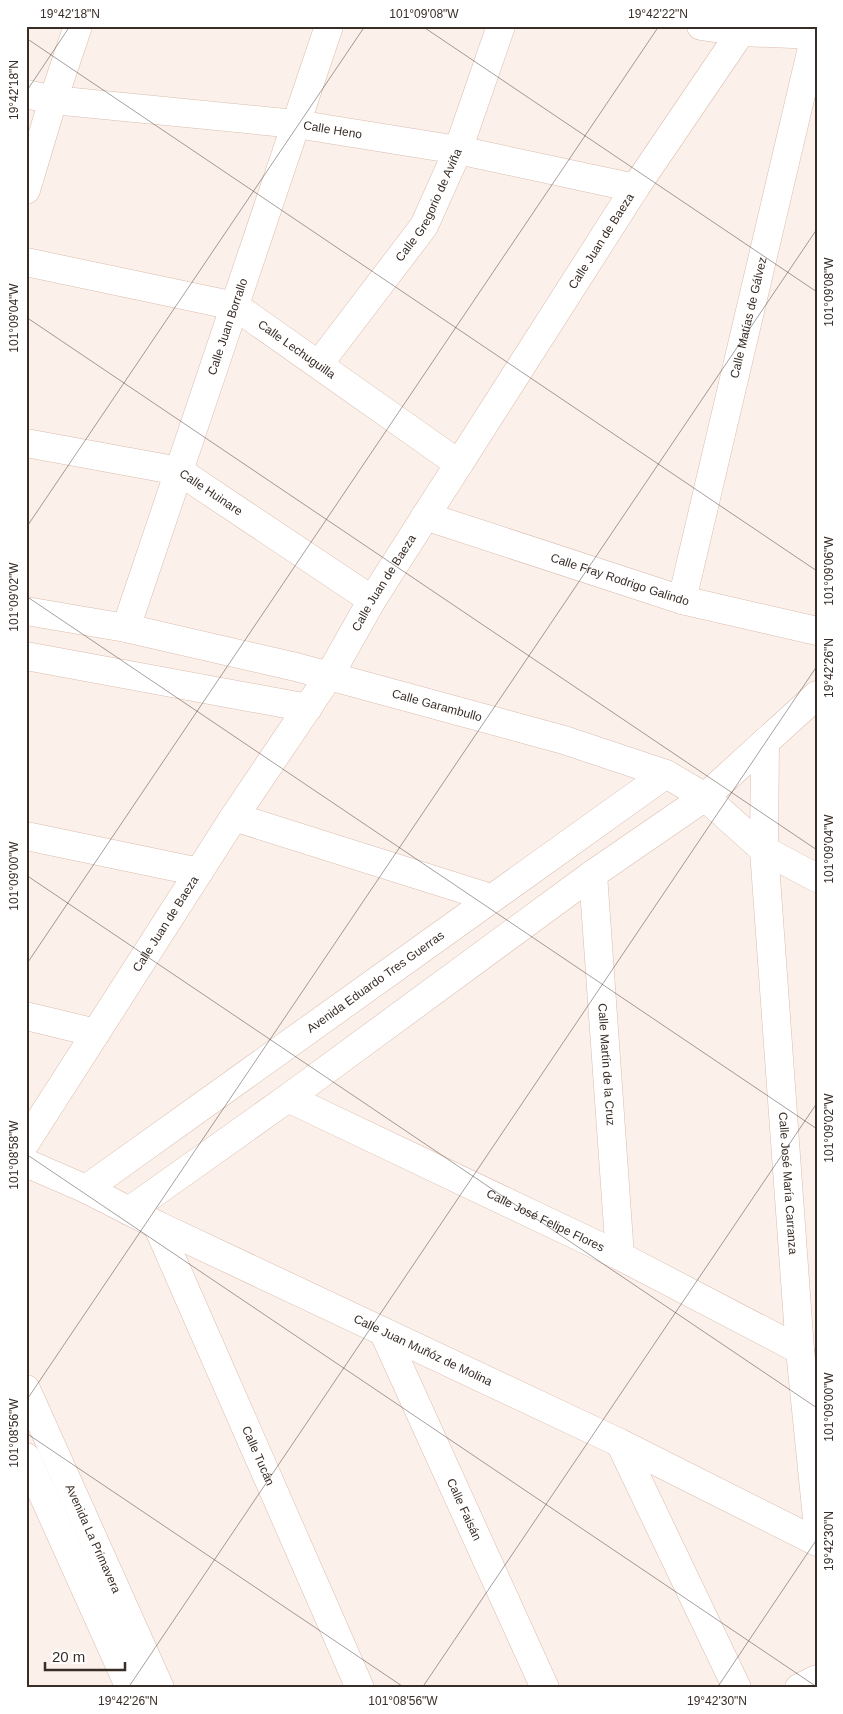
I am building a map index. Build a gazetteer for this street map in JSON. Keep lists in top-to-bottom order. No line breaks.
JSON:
{"streets":{"street":["Calle Heno","Calle Gregorio de Aviña","Calle Juan de Baeza","Calle Matías de Gálvez","Calle Juan Borrallo","Calle Lechuguilla","Calle Huinare","Calle Fray Rodrigo Galindo","Calle Garambullo","Avenida Eduardo Tres Guerras","Calle Martín de la Cruz","Calle José María Carranza","Calle José Felipe Flores","Calle Juan Muñóz de Molina","Calle Tucán","Calle Faisán","Avenida La Primavera"]},"crossings":[["Calle Heno","Calle Gregorio de Aviña"],["Calle Heno","Calle Juan de Baeza"],["Calle Heno","Calle Juan Borrallo"],["Calle Gregorio de Aviña","Calle Lechuguilla"],["Calle Juan de Baeza","Calle Lechuguilla"],["Calle Juan de Baeza","Calle Huinare"],["Calle Juan de Baeza","Calle Fray Rodrigo Galindo"],["Calle Juan de Baeza","Calle Garambullo"],["Calle Matías de Gálvez","Calle Fray Rodrigo Galindo"],["Calle Juan Borrallo","Calle Lechuguilla"],["Calle Juan Borrallo","Calle Huinare"],["Calle Juan Borrallo","Calle Garambullo"],["Calle Garambullo","Avenida Eduardo Tres Guerras"],["Calle Garambullo","Calle José María Carranza"],["Avenida Eduardo Tres Guerras","Calle Juan Muñóz de Molina"],["Calle Martín de la Cruz","Calle José Felipe Flores"],["Calle José María Carranza","Calle José Felipe Flores"],["Calle Juan Muñóz de Molina","Calle Tucán"],["Calle Juan Muñóz de Molina","Calle Faisán"]],"scale_bar":"20 m","coordinates":["19°42'18\"N","101°09'08\"W","19°42'22\"N","101°09'04\"W","101°09'06\"W","101°09'02\"W","19°42'26\"N","101°09'00\"W","101°08'58\"W","101°08'56\"W","19°42'30\"N"]}
